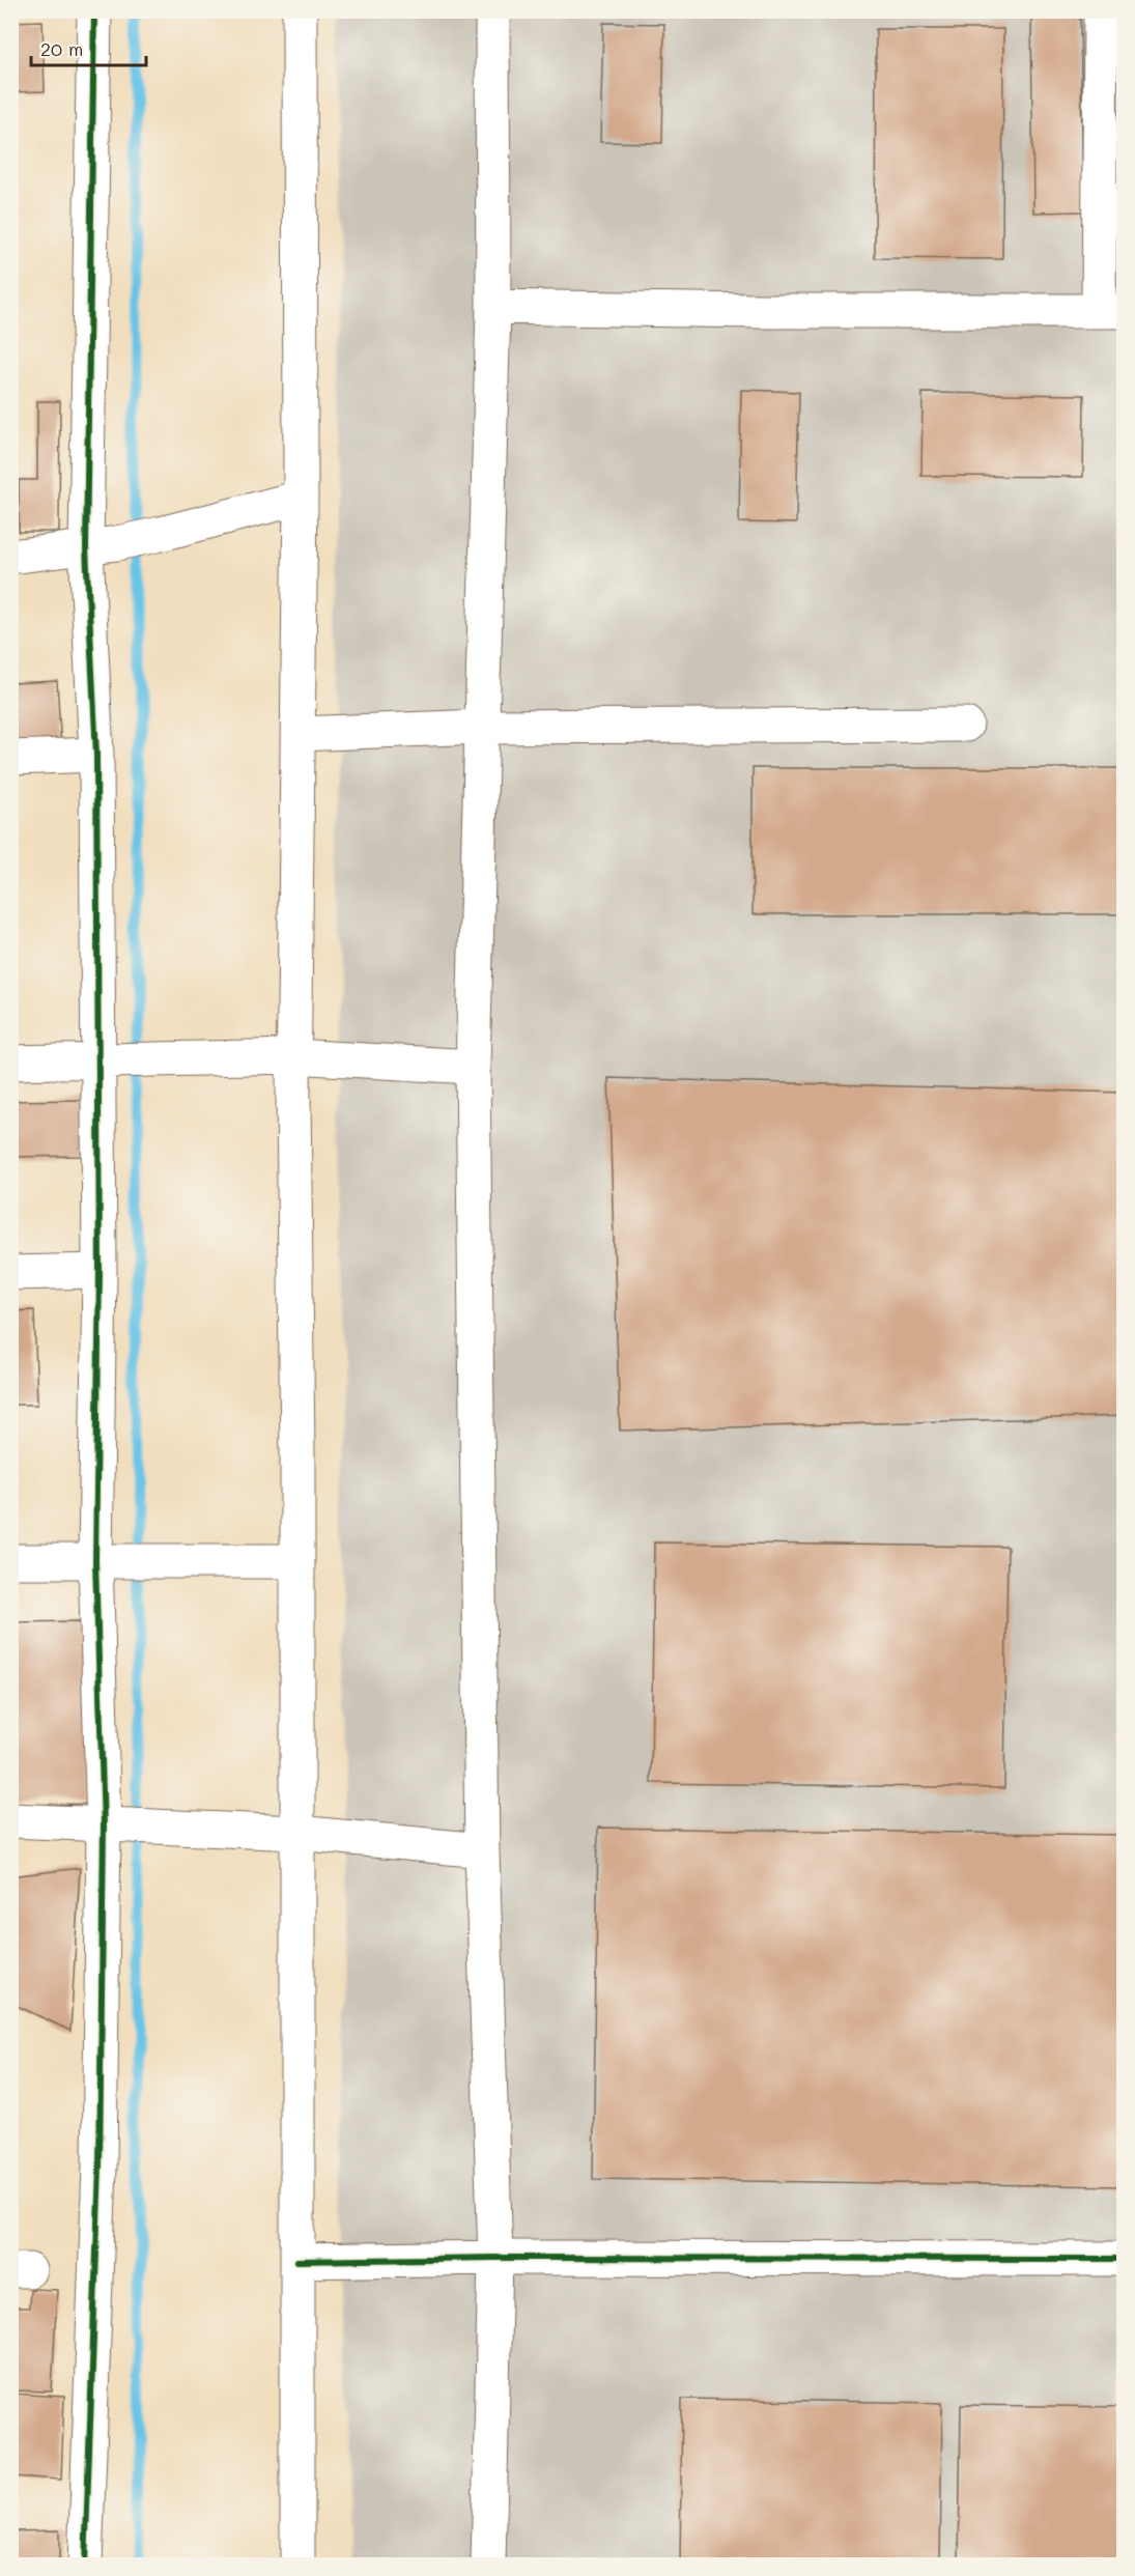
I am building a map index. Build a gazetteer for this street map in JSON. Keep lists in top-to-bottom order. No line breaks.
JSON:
{"scale_bar":"20 m"}
